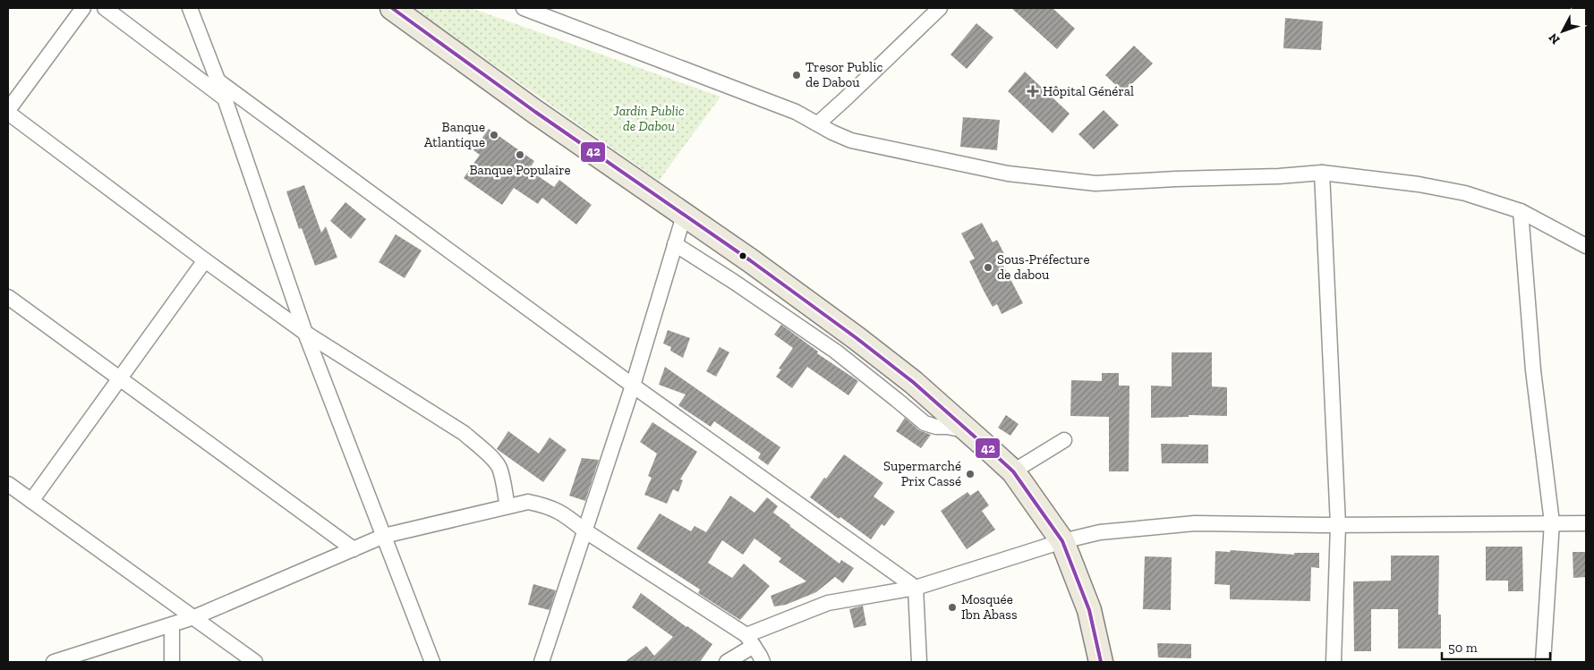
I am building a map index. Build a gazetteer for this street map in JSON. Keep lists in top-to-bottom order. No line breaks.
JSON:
{"parks":["Jardin Public de Dabou"],"places":{"other":["Tresor Public de Dabou","Banque Atlantique","Banque Populaire","Sous-Préfecture de dabou","Supermarché Prix Cassé","Mosquée Ibn Abass"],"health":["Hôpital Général"]},"lines":["transit line 42"],"scale_bar":"50 m","north":"bottom left"}
